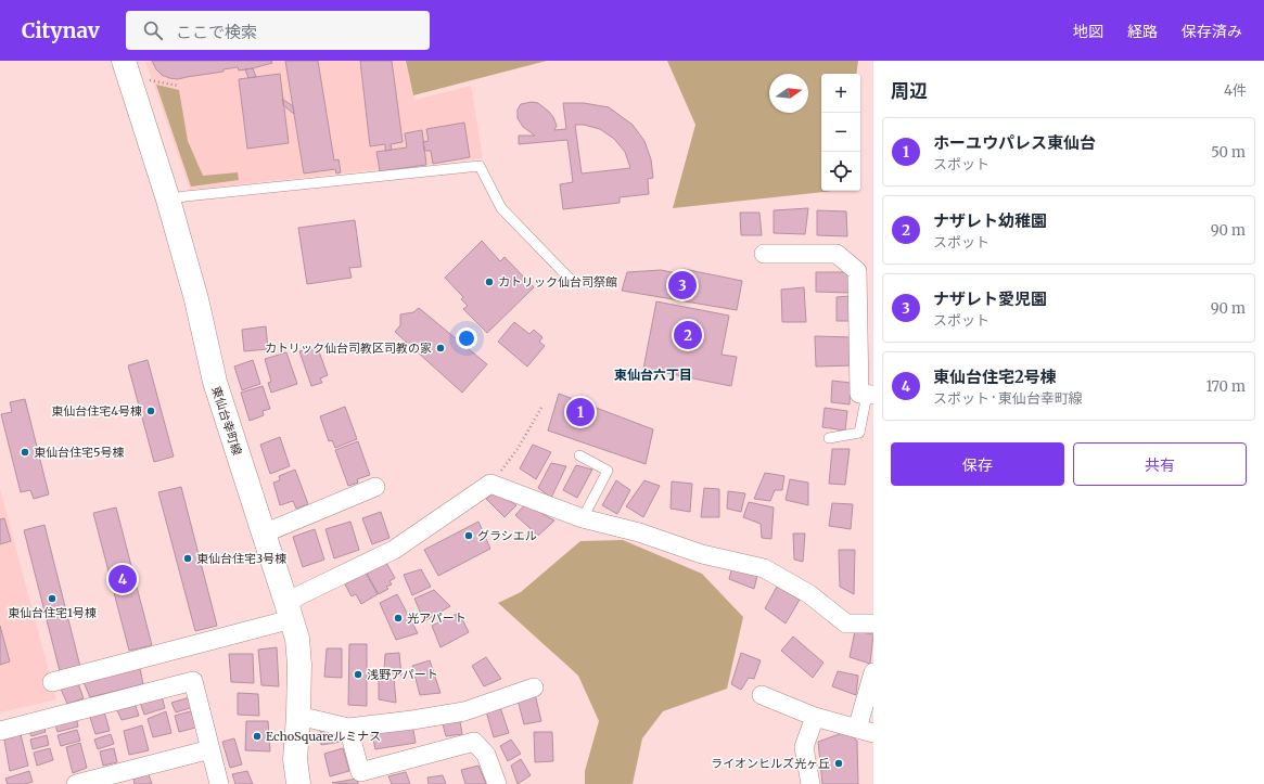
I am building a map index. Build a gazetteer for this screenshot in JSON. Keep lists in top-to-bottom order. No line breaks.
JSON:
{"streets":{"street":["東仙台幸町線"]},"districts":["東仙台六丁目"],"places":["カトリック仙台司祭館","カトリック仙台司教区司教の家","東仙台住宅4号棟","東仙台住宅5号棟","グラシエル","東仙台住宅3号棟","東仙台住宅1号棟","光アパート","浅野アパート","EchoSquareルミナス","ライオンヒルズ光ヶ丘"],"north":"right","page":{"header":"Citynav","search":"ここで検索","nav":["地図","経路","保存済み"],"heading":["周辺","4件"],"map_buttons":["+","−"],"list":[{"mark":"1","name":"ホーユウパレス東仙台","note":"スポット","value":"50 m"},{"mark":"2","name":"ナザレト幼稚園","note":"スポット","value":"90 m"},{"mark":"3","name":"ナザレト愛児園","note":"スポット","value":"90 m"},{"mark":"4","name":"東仙台住宅2号棟","note":"スポット · 東仙台幸町線","value":"170 m"}],"pins":["3","2","1","4"],"buttons":["保存","共有"]}}
